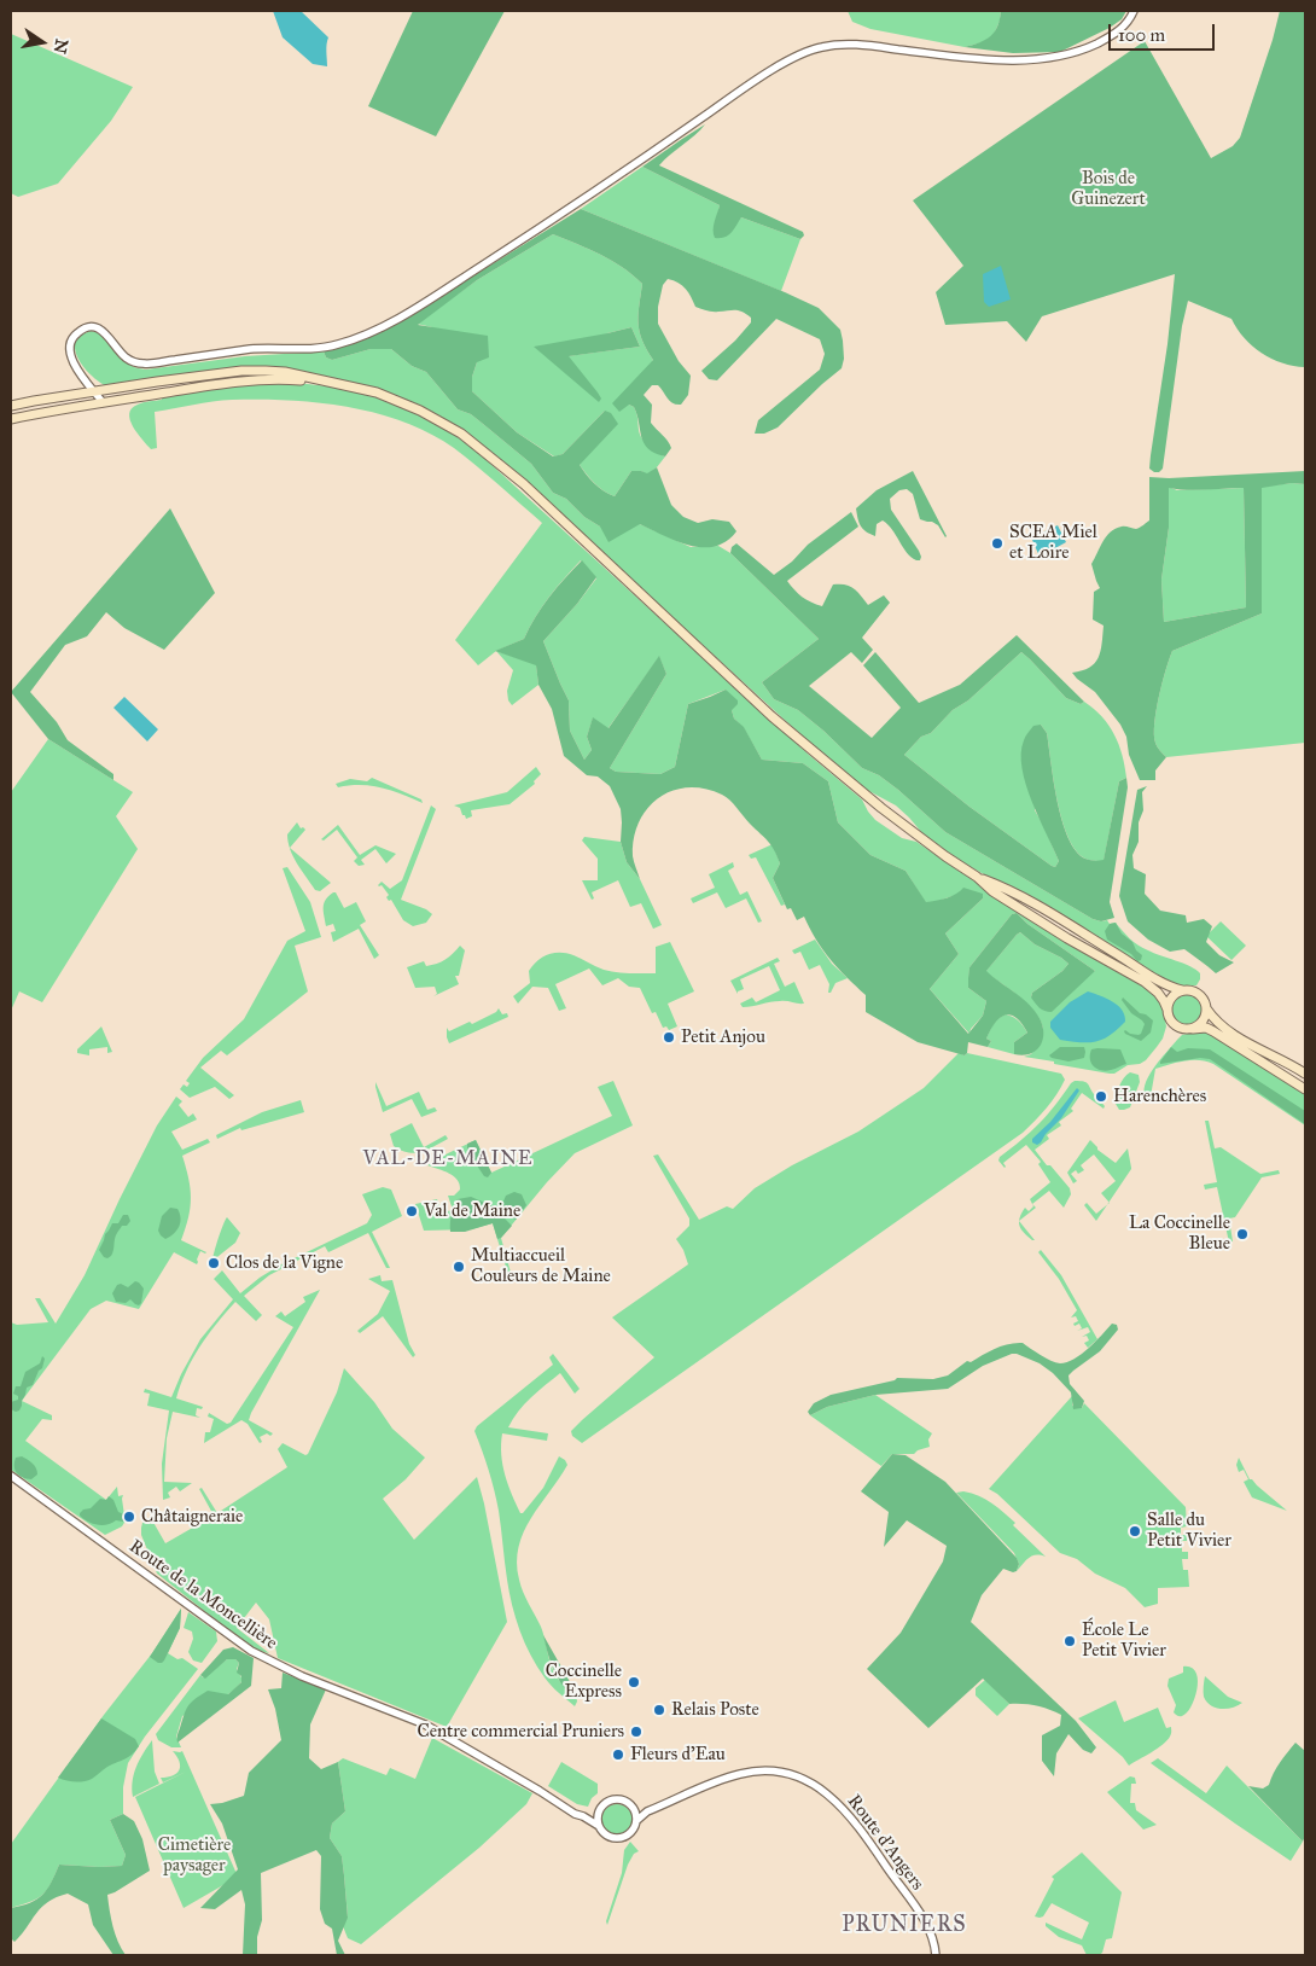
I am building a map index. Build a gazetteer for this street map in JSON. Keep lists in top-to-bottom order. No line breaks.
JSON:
{"streets":{"street":["Route de la Moncellière","Route d'Angers"]},"crossings":[["Route de la Moncellière","Route d'Angers"]],"districts":["VAL-DE-MAINE","PRUNIERS"],"parks":["Bois de Guinezert","Cimetière paysager"],"places":["SCEA Miel et Loire","Petit Anjou","Harenchères","Val de Maine","La Coccinelle Bleue","Clos de la Vigne","Multiaccueil Couleurs de Maine","Châtaigneraie","Salle du Petit Vivier","École Le Petit Vivier","Coccinelle Express","Relais Poste","Centre commercial Pruniers","Fleurs d'Eau"],"scale_bar":"100 m","north":"right"}
